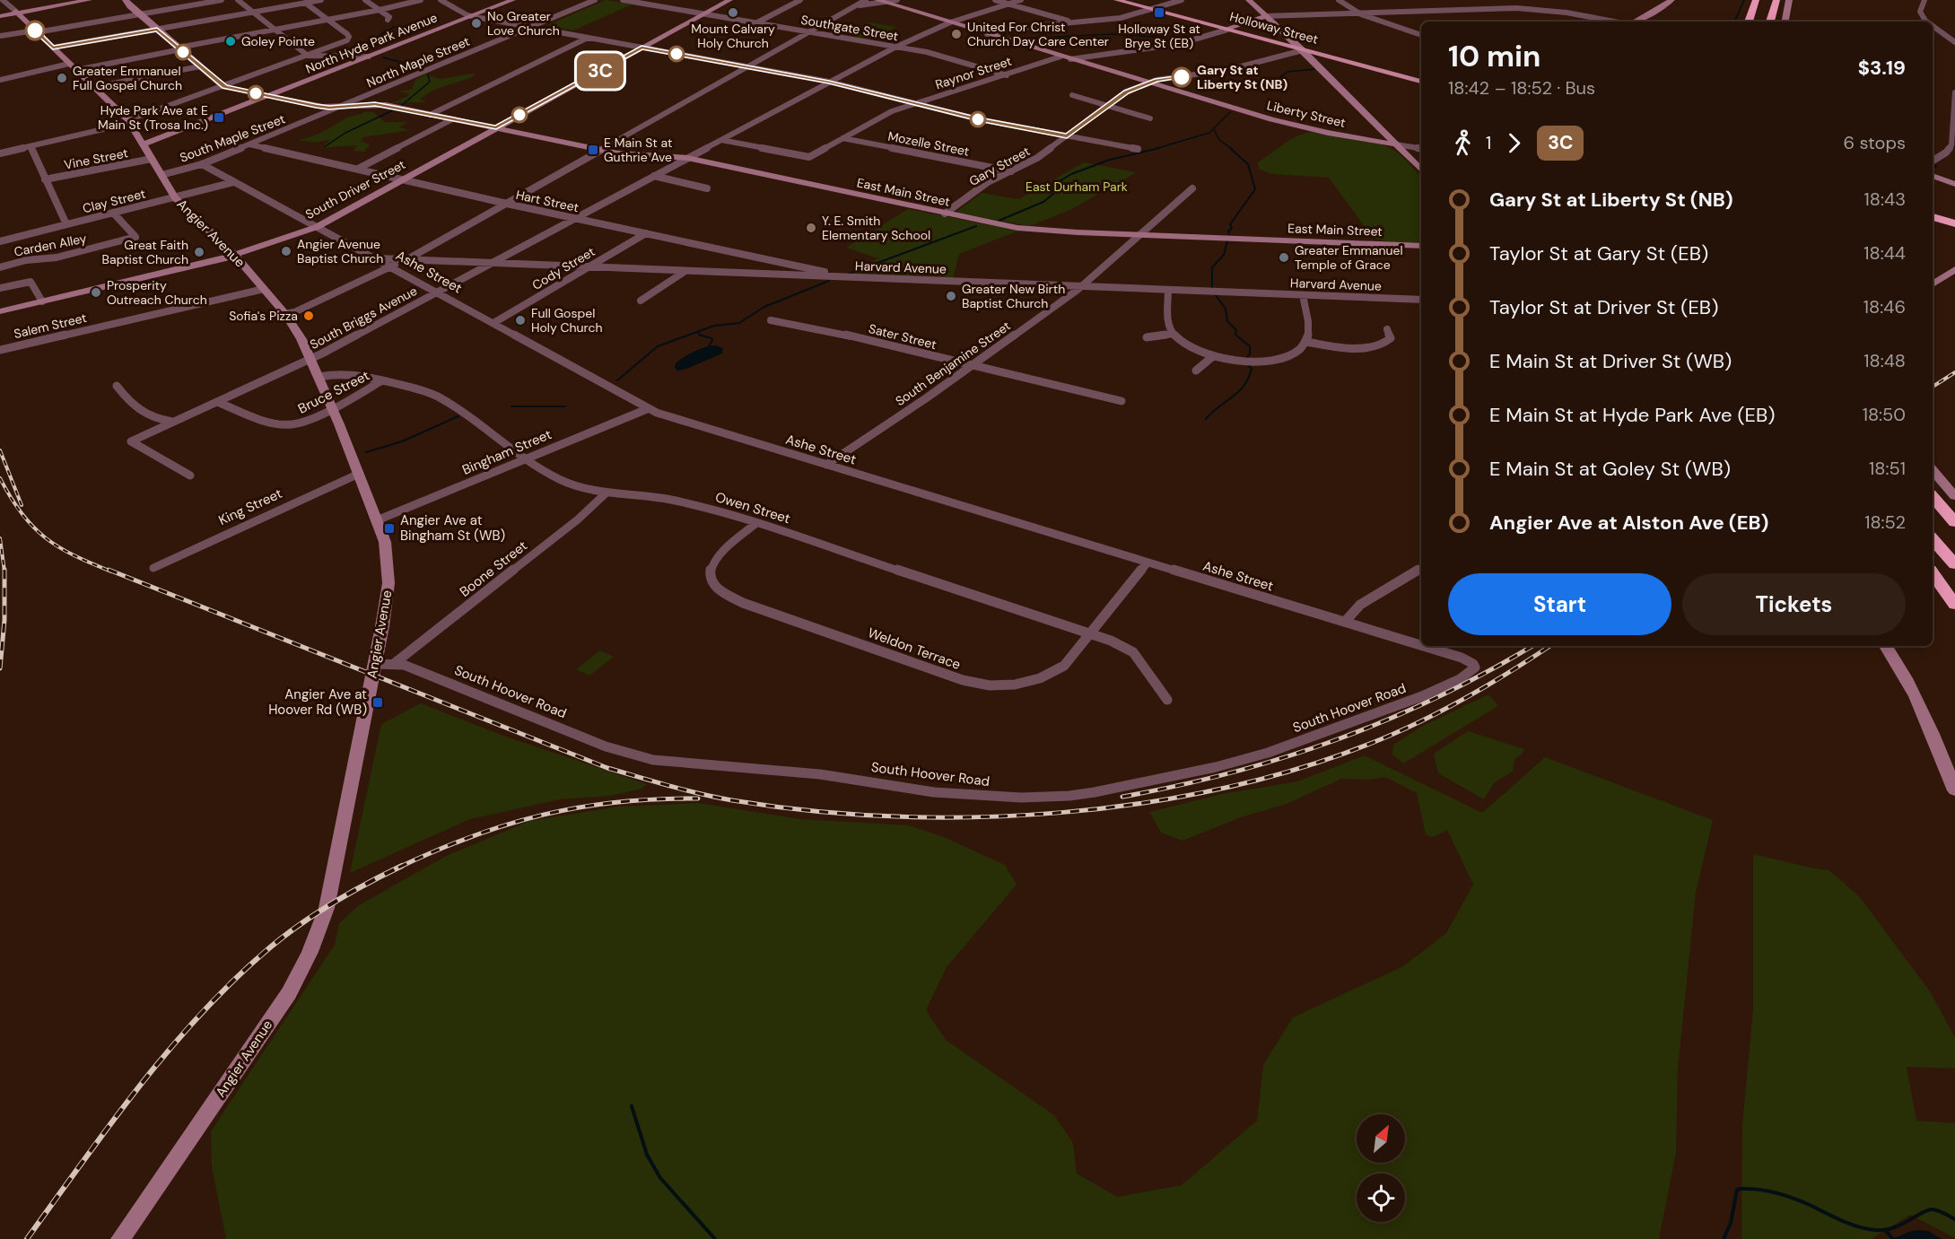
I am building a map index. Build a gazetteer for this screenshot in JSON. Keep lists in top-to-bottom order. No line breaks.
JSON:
{"streets":{"main road":["Holloway Street"],"street":["Southgate Street","North Hyde Park Avenue","North Maple Street","Raynor Street","Liberty Street","South Maple Street","Mozelle Street","Vine Street","Gary Street","South Driver Street","East Main Street","Clay Street","Hart Street","Angier Avenue","Carden Alley","Harvard Avenue","Cody Street","Ashe Street","South Briggs Avenue","Salem Street","Sater Street","South Benjamine Street","Bruce Street","Bingham Street","King Street","Owen Street","Boone Street","Weldon Terrace","South Hoover Road"]},"crossings":[["Southgate Street","Raynor Street"],["Southgate Street","South Driver Street"],["Southgate Street","South Briggs Avenue"],["Holloway Street","Gary Street"],["North Hyde Park Avenue","East Main Street"],["North Hyde Park Avenue","Angier Avenue"],["North Maple Street","South Maple Street"],["North Maple Street","East Main Street"],["Raynor Street","Liberty Street"],["Raynor Street","Mozelle Street"],["Raynor Street","South Briggs Avenue"],["Liberty Street","Gary Street"],["Liberty Street","South Briggs Avenue"],["South Maple Street","East Main Street"],["South Maple Street","Hart Street"],["South Maple Street","Angier Avenue"],["South Maple Street","Ashe Street"],["Mozelle Street","Gary Street"],["Vine Street","Angier Avenue"],["Gary Street","East Main Street"],["South Driver Street","East Main Street"],["South Driver Street","Hart Street"],["South Driver Street","Angier Avenue"],["South Driver Street","Ashe Street"],["East Main Street","South Briggs Avenue"],["East Main Street","South Benjamine Street"],["Clay Street","Angier Avenue"],["Clay Street","Carden Alley"],["Clay Street","Ashe Street"],["Hart Street","Harvard Avenue"],["Hart Street","Cody Street"],["Hart Street","South Briggs Avenue"],["Angier Avenue","South Briggs Avenue"],["Angier Avenue","Salem Street"],["Angier Avenue","Bruce Street"],["Angier Avenue","Bingham Street"],["Angier Avenue","King Street"],["Angier Avenue","Owen Street"],["Angier Avenue","South Hoover Road"],["Harvard Avenue","Cody Street"],["Harvard Avenue","Ashe Street"],["Harvard Avenue","South Briggs Avenue"],["Harvard Avenue","South Benjamine Street"],["Cody Street","Ashe Street"],["Ashe Street","South Briggs Avenue"],["Ashe Street","South Benjamine Street"],["Ashe Street","Bingham Street"],["Ashe Street","Weldon Terrace"],["Ashe Street","South Hoover Road"],["South Briggs Avenue","Bruce Street"],["Sater Street","South Benjamine Street"],["Bruce Street","Owen Street"],["Bingham Street","Owen Street"],["Owen Street","Boone Street"],["Owen Street","Weldon Terrace"],["Boone Street","South Hoover Road"]],"parks":["East Durham Park"],"places":{"other":["Mount Calvary Holy Church","No Greater Love Church","United For Christ Church Day Care Center","Goley Pointe","Gary St at Liberty St (NB)","Greater Emmanuel Full Gospel Church","Y. E. Smith Elementary School","Angier Avenue Baptist Church","Great Faith Baptist Church","Greater Emmanuel Temple of Grace","Prosperity Outreach Church","Greater New Birth Baptist Church","Sofia's Pizza","Full Gospel Holy Church"],"transit":["Holloway St at Brye St (EB)","Hyde Park Ave at E Main St (Trosa Inc.)","E Main St at Guthrie Ave","Angier Ave at Bingham St (WB)","Angier Ave at Hoover Rd (WB)"]},"lines":["bus line 3C"],"north":"top right","page":{"on_map":"3C","heading":["10 min","18:42 – 18:52 · Bus","$3.19"],"legs":["1","3C","6 stops"],"list":[{"name":"Gary St at Liberty St (NB)","value":"18:43"},{"name":"Taylor St at Gary St (EB)","value":"18:44"},{"name":"Taylor St at Driver St (EB)","value":"18:46"},{"name":"E Main St at Driver St (WB)","value":"18:48"},{"name":"E Main St at Hyde Park Ave (EB)","value":"18:50"},{"name":"E Main St at Goley St (WB)","value":"18:51"},{"name":"Angier Ave at Alston Ave (EB)","value":"18:52"}],"buttons":["Start","Tickets"]}}
